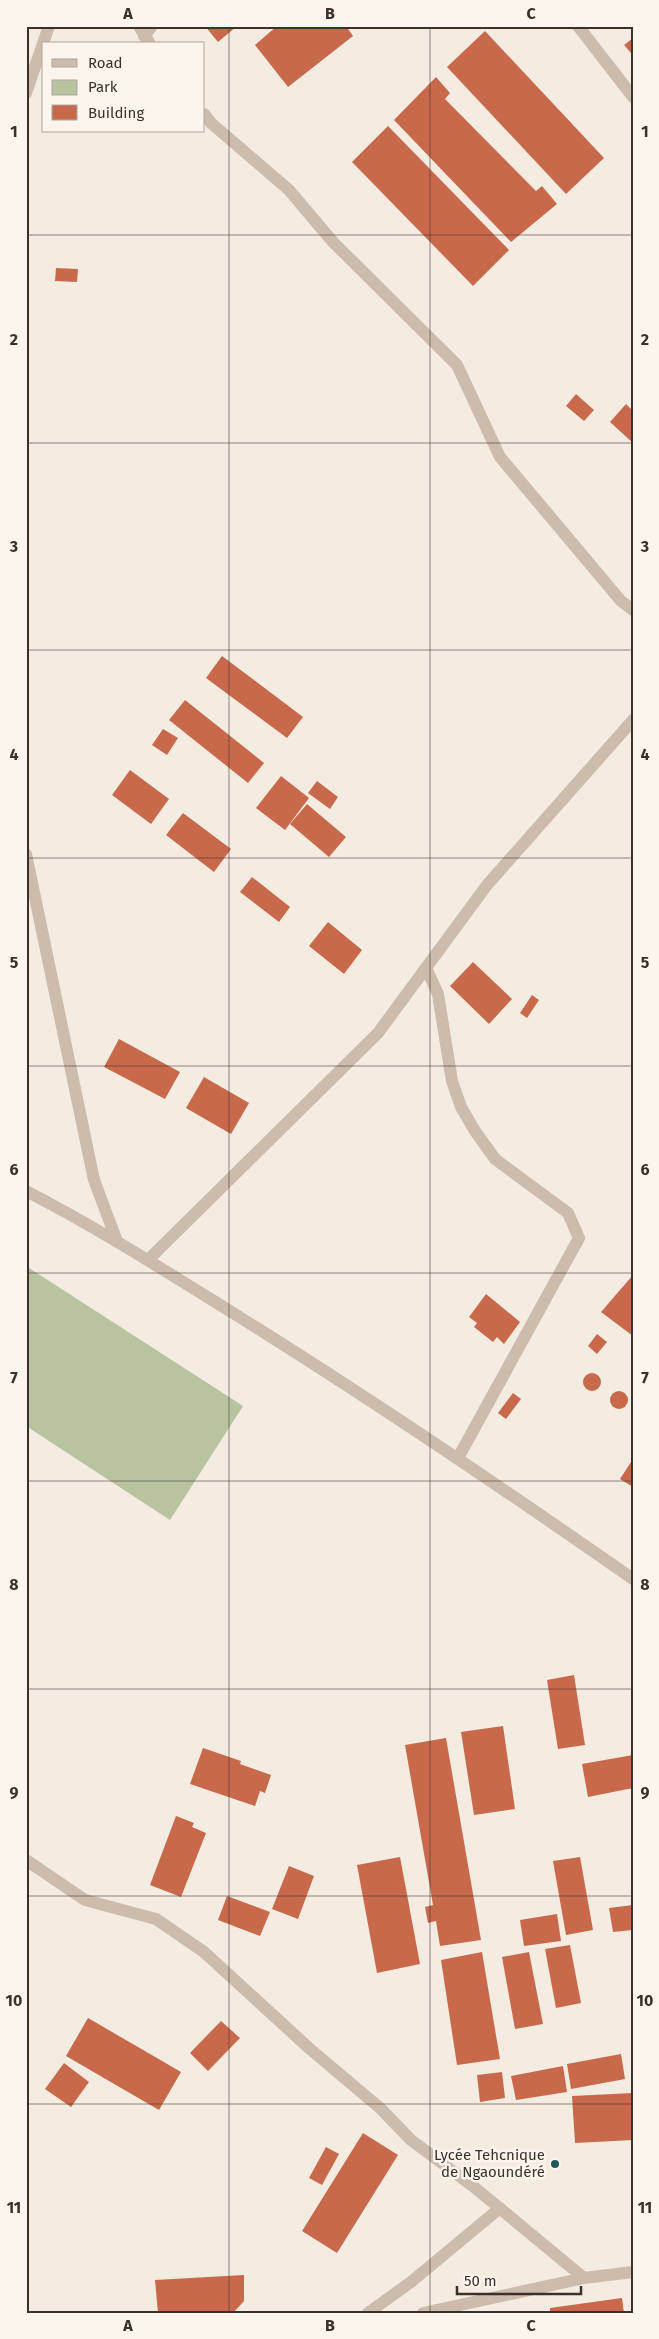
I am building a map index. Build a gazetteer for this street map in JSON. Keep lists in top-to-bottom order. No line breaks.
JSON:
{"places":["Lycée Tehcnique de Ngaoundéré"],"legend":["Road","Park","Building"],"scale_bar":"50 m","grid":{"columns":["A","B","C"],"rows":["1","2","3","4","5","6","7","8","9","10","11"]}}
